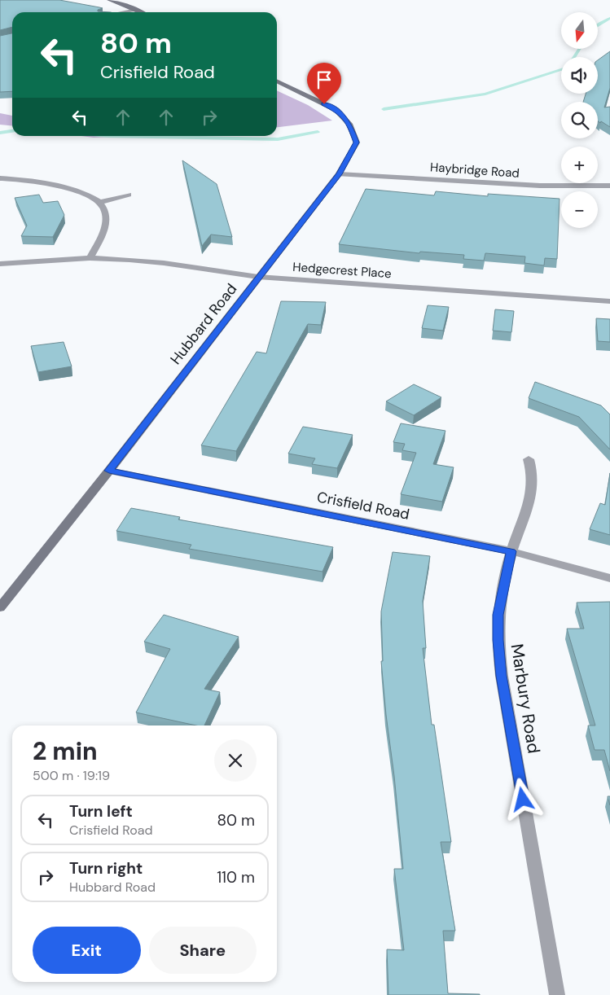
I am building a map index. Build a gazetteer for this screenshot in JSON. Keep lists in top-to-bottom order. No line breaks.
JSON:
{"streets":{"main road":["Hubbard Road"],"street":["Haybridge Road","Hedgecrest Place","Crisfield Road","Marbury Road"]},"crossings":[["Haybridge Road","Hubbard Road"],["Hedgecrest Place","Hubbard Road"],["Hubbard Road","Crisfield Road"],["Crisfield Road","Marbury Road"]],"north":"bottom","page":{"map_buttons":["+","−"],"turn":["80 m","Crisfield Road"],"heading":["2 min","500 m · 19:19"],"list":[{"name":"Turn left","note":"Crisfield Road","value":"80 m"},{"name":"Turn right","note":"Hubbard Road","value":"110 m"}],"buttons":["Exit","Share"]}}
